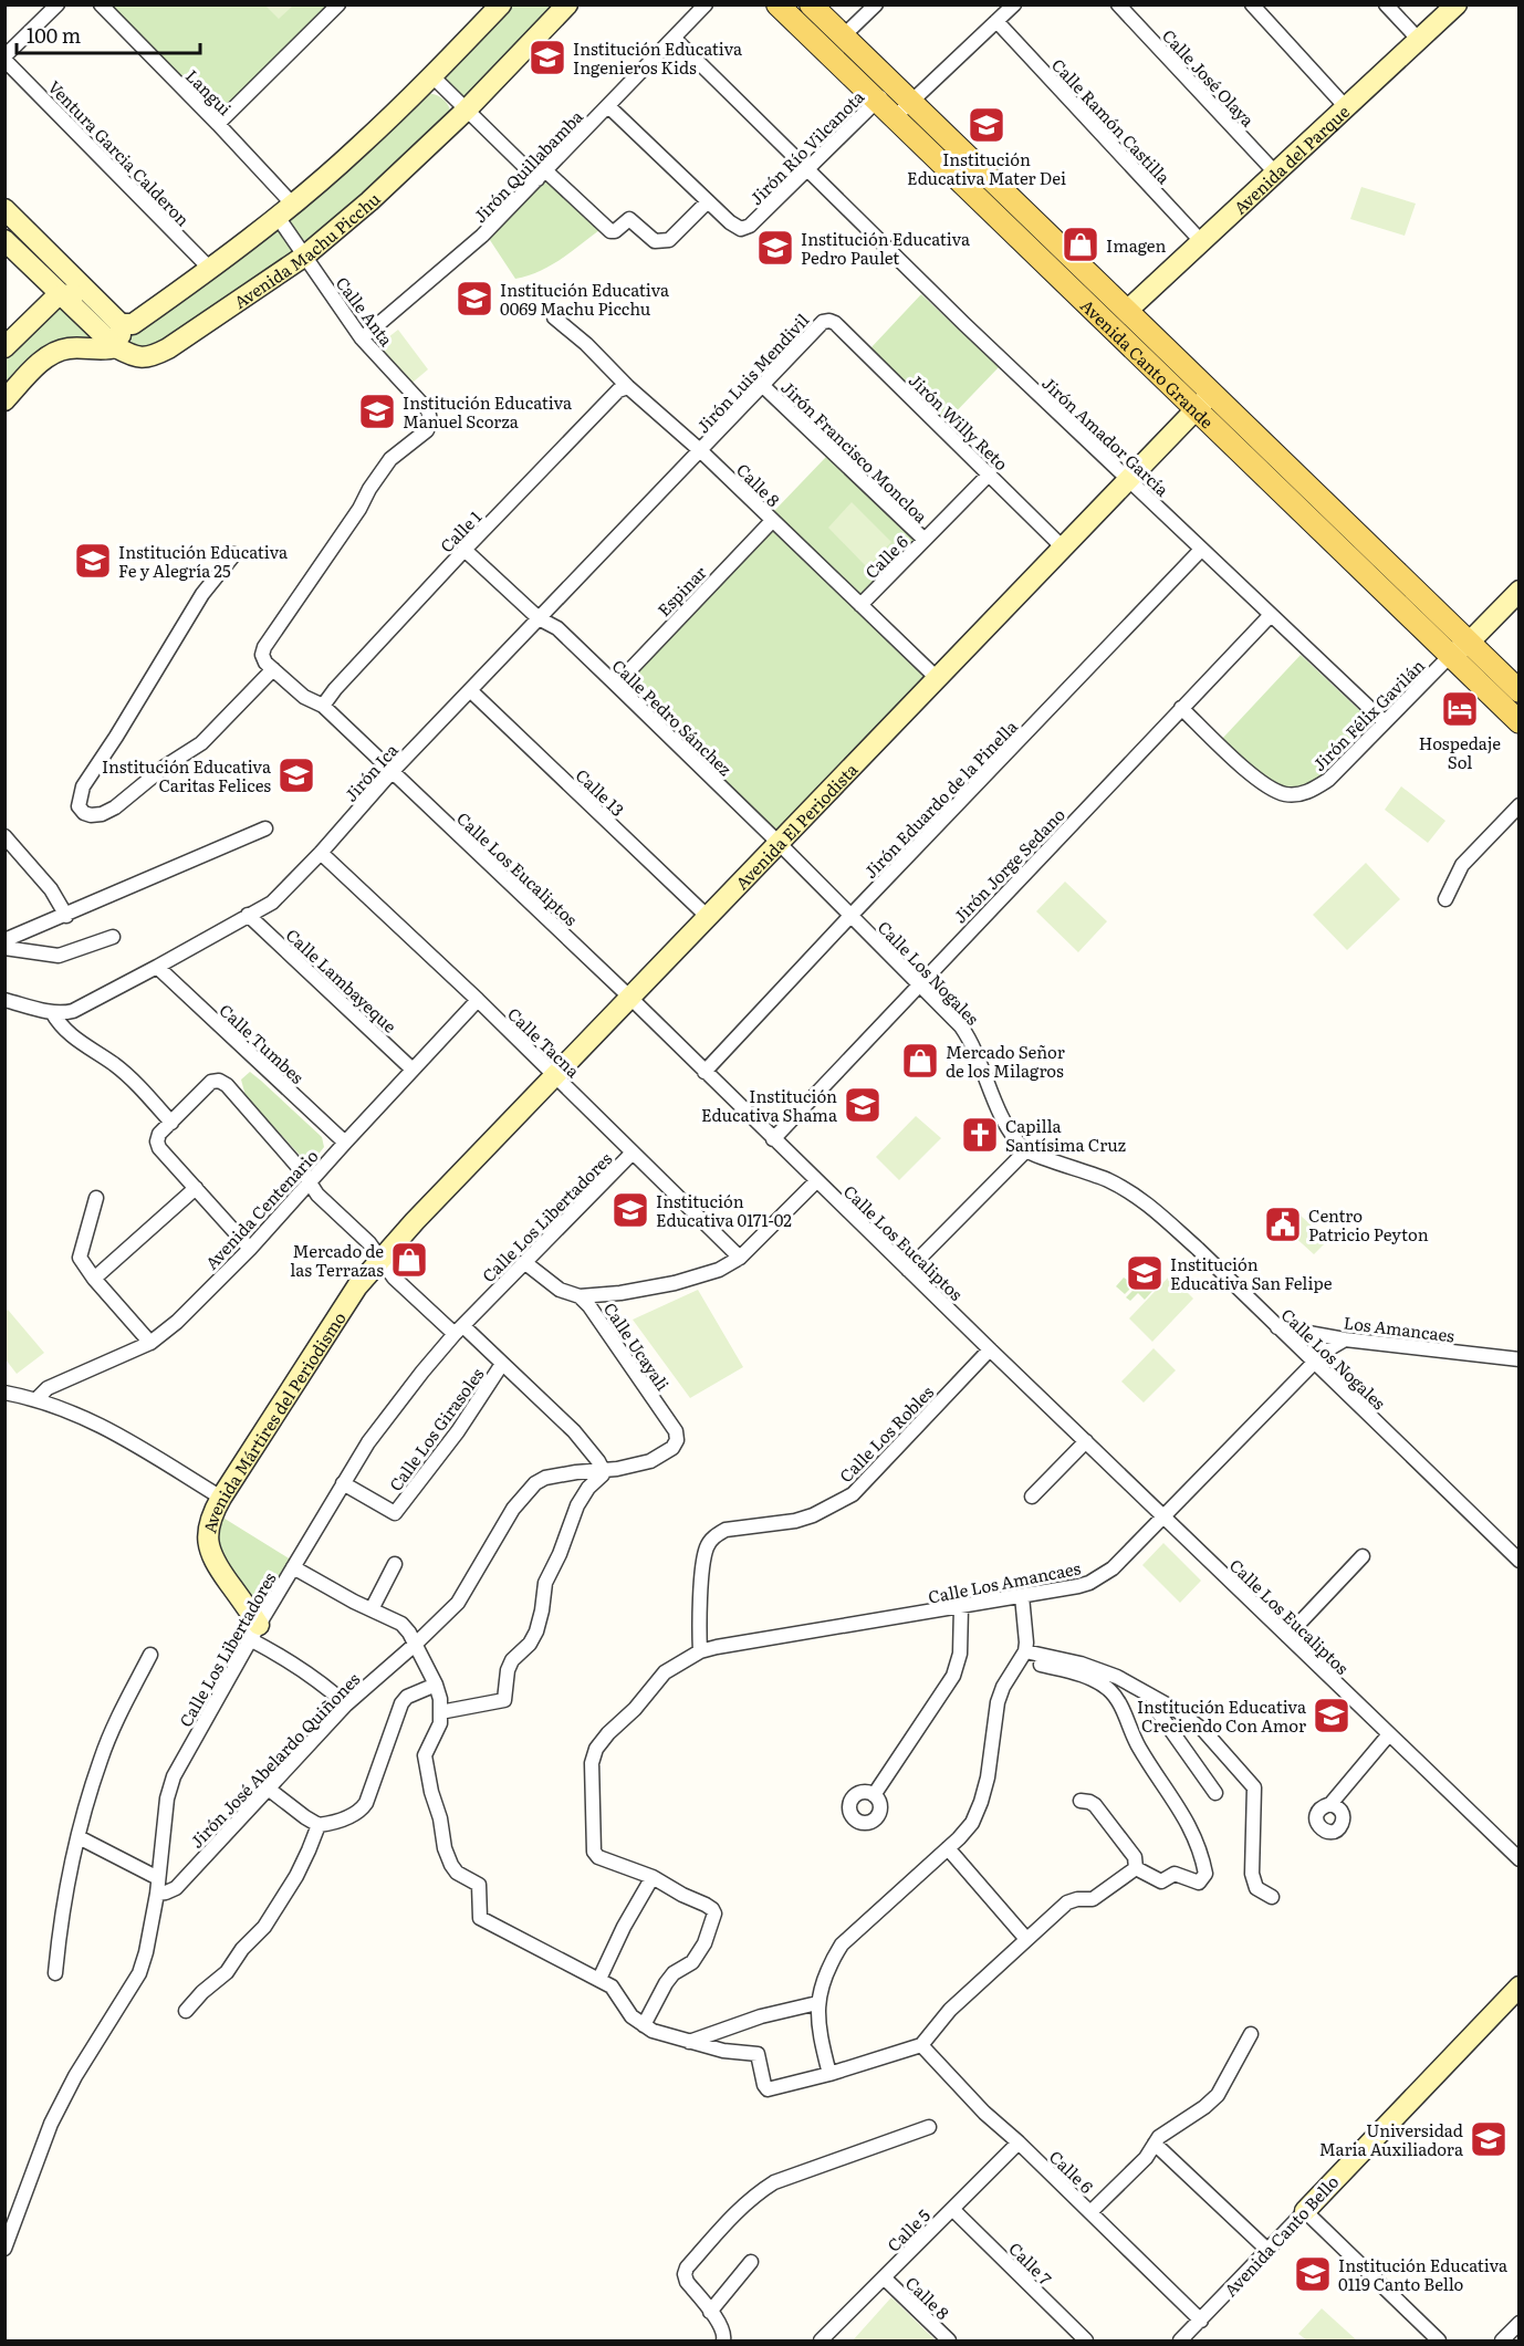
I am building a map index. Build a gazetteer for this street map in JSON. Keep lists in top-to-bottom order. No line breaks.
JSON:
{"streets":{"main road":["Avenida Canto Grande"],"street":["Calle José Olaya","Langui","Calle Ramón Castilla","Jirón Río Vilcanota","Ventura Garcia Calderon","Avenida del Parque","Jirón Quillabamba","Avenida Machu Picchu","Calle Anta","Jirón Luis Mendivil","Jirón Willy Reto","Jirón Amador García","Jirón Francisco Moncloa","Calle 8","Calle 1","Calle 6","Espinar","Jirón Félix Gavilán","Calle Pedro Sánchez","Jirón Ica","Calle 13","Jirón Eduardo de la Pinella","Avenida El Periodista","Jirón Jorge Sedano","Calle Los Eucaliptos","Calle Los Nogales","Calle Lambayeque","Calle Tacna","Calle Tumbes","Avenida Centenario","Calle Los Libertadores","Los Amancaes","Calle Ucayali","Avenida Mártires del Periodismo","Calle Los Girasoles","Calle Los Robles","Calle Los Amancaes","Jirón José Abelardo Quiñones","Calle 5","Avenida Canto Bello","Calle 7"]},"crossings":[["Calle José Olaya","Avenida del Parque"],["Langui","Calle Anta"],["Calle Ramón Castilla","Avenida del Parque"],["Jirón Río Vilcanota","Avenida Canto Grande"],["Jirón Río Vilcanota","Jirón Amador García"],["Avenida del Parque","Avenida Canto Grande"],["Jirón Quillabamba","Calle Anta"],["Jirón Quillabamba","Jirón Amador García"],["Avenida Machu Picchu","Calle Anta"],["Calle Anta","Calle Los Eucaliptos"],["Avenida Canto Grande","Jirón Félix Gavilán"],["Avenida Canto Grande","Avenida El Periodista"],["Jirón Luis Mendivil","Jirón Willy Reto"],["Jirón Luis Mendivil","Jirón Francisco Moncloa"],["Jirón Luis Mendivil","Calle 8"],["Jirón Luis Mendivil","Jirón Ica"],["Jirón Willy Reto","Calle 6"],["Jirón Willy Reto","Avenida El Periodista"],["Jirón Amador García","Jirón Félix Gavilán"],["Jirón Amador García","Jirón Eduardo de la Pinella"],["Jirón Amador García","Avenida El Periodista"],["Jirón Amador García","Jirón Jorge Sedano"],["Jirón Francisco Moncloa","Calle 6"],["Calle 8","Calle 1"],["Calle 8","Calle 6"],["Calle 8","Espinar"],["Calle 8","Jirón Ica"],["Calle 8","Avenida El Periodista"],["Calle 8","Calle 5"],["Calle 1","Calle Pedro Sánchez"],["Calle 1","Calle Los Eucaliptos"],["Calle 6","Calle 5"],["Calle 6","Avenida Canto Bello"],["Espinar","Calle Pedro Sánchez"],["Jirón Félix Gavilán","Jirón Jorge Sedano"],["Calle Pedro Sánchez","Jirón Ica"],["Calle Pedro Sánchez","Jirón Eduardo de la Pinella"],["Calle Pedro Sánchez","Avenida El Periodista"],["Calle Pedro Sánchez","Calle Los Nogales"],["Jirón Ica","Calle 13"],["Jirón Ica","Calle Los Eucaliptos"],["Jirón Ica","Calle Lambayeque"],["Jirón Ica","Calle Tacna"],["Jirón Ica","Calle Tumbes"],["Calle 13","Avenida El Periodista"],["Jirón Eduardo de la Pinella","Calle Los Eucaliptos"],["Jirón Eduardo de la Pinella","Calle Los Nogales"],["Avenida El Periodista","Calle Los Eucaliptos"],["Avenida El Periodista","Calle Tacna"],["Avenida El Periodista","Avenida Mártires del Periodismo"],["Jirón Jorge Sedano","Calle Los Eucaliptos"],["Jirón Jorge Sedano","Calle Los Nogales"],["Calle Los Eucaliptos","Calle Los Robles"],["Calle Los Eucaliptos","Calle Los Amancaes"],["Calle Los Nogales","Los Amancaes"],["Calle Los Nogales","Calle Los Amancaes"],["Calle Lambayeque","Avenida Centenario"],["Calle Tacna","Avenida Centenario"],["Calle Tacna","Calle Los Libertadores"],["Calle Tumbes","Avenida Centenario"],["Calle Los Libertadores","Calle Ucayali"],["Calle Los Libertadores","Avenida Mártires del Periodismo"],["Calle Los Libertadores","Calle Los Girasoles"],["Calle Los Libertadores","Jirón José Abelardo Quiñones"],["Los Amancaes","Calle Los Amancaes"],["Calle Ucayali","Jirón José Abelardo Quiñones"],["Calle Los Robles","Calle Los Amancaes"],["Calle 5","Calle 7"]],"places":{"school or university":["Institución Educativa Ingenieros Kids","Institución Educativa Mater Dei","Institución Educativa Pedro Paulet","Institución Educativa 0069 Machu Picchu","Institución Educativa Manuel Scorza","Institución Educativa Fe y Alegría 25","Institución Educativa Caritas Felices","Institución Educativa Shama","Institución Educativa 0171-02","Institución Educativa San Felipe","Institución Educativa Creciendo Con Amor","Universidad Maria Auxiliadora","Institución Educativa 0119 Canto Bello"],"shop":["Imagen","Mercado Señor de los Milagros","Mercado de las Terrazas"],"hotel":["Hospedaje Sol"],"church":["Capilla Santísima Cruz"],"public building":["Centro Patricio Peyton"]},"scale_bar":"100 m"}
